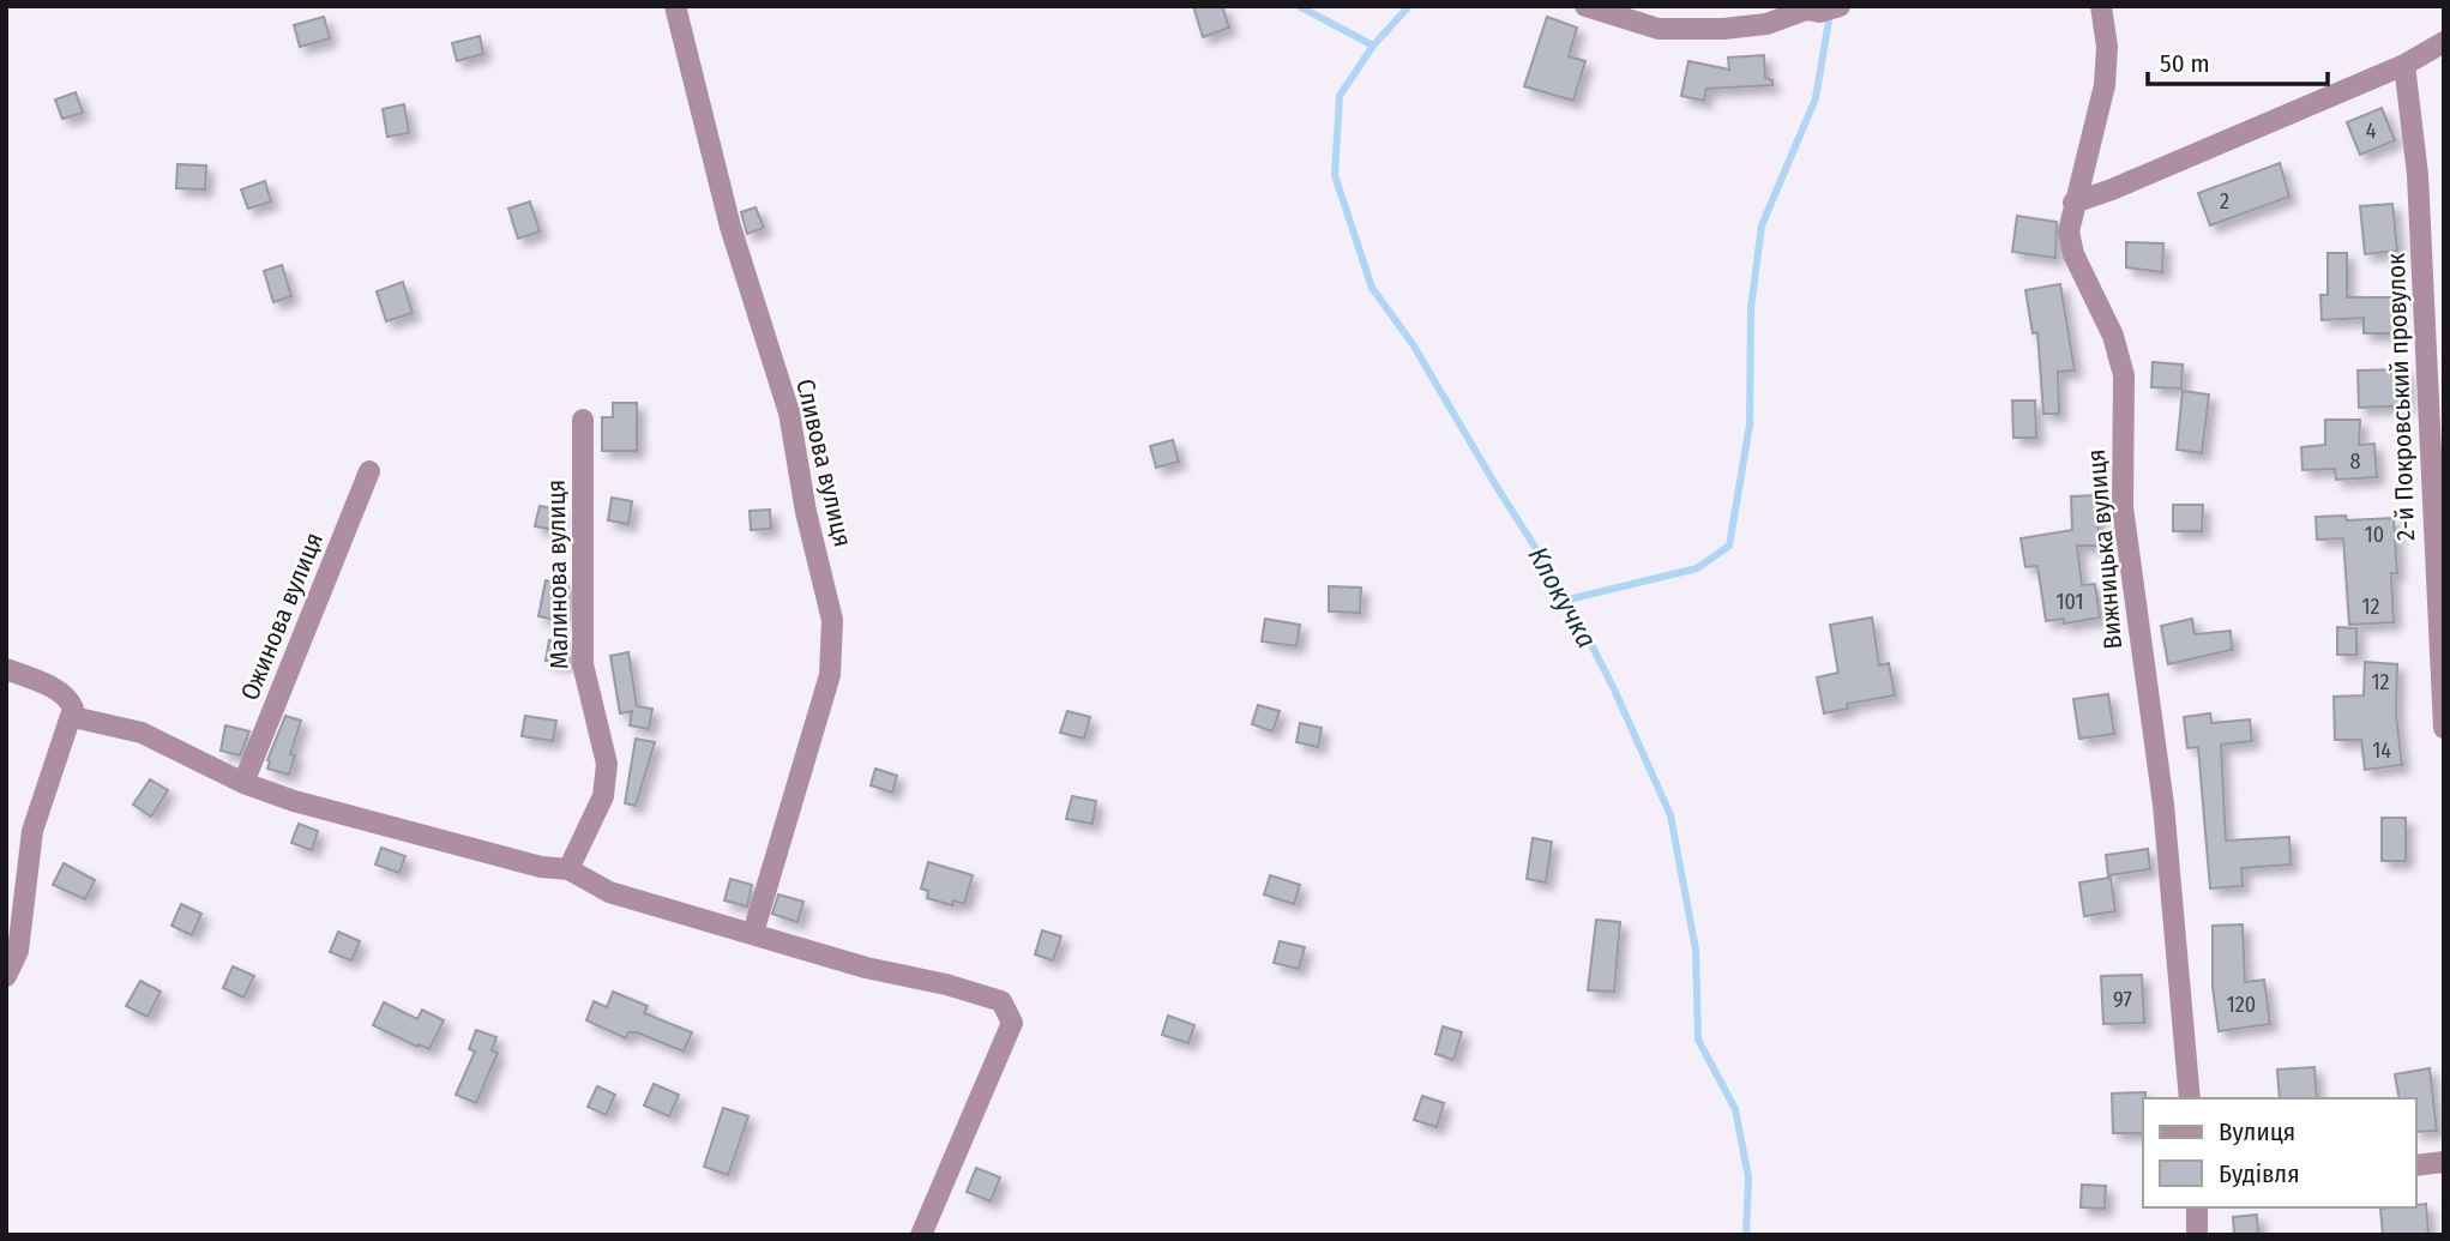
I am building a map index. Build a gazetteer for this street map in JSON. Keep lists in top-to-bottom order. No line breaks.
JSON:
{"streets":{"street":["2-й Покровський провулок","Сливова вулиця","Вижницька вулиця","Малинова вулиця","Ожинова вулиця"]},"water":["Клокучка"],"house_numbers":["4","2","8","10","101","12","12","14","97","120"],"legend":["Вулиця","Будівля"],"scale_bar":"50 m"}
